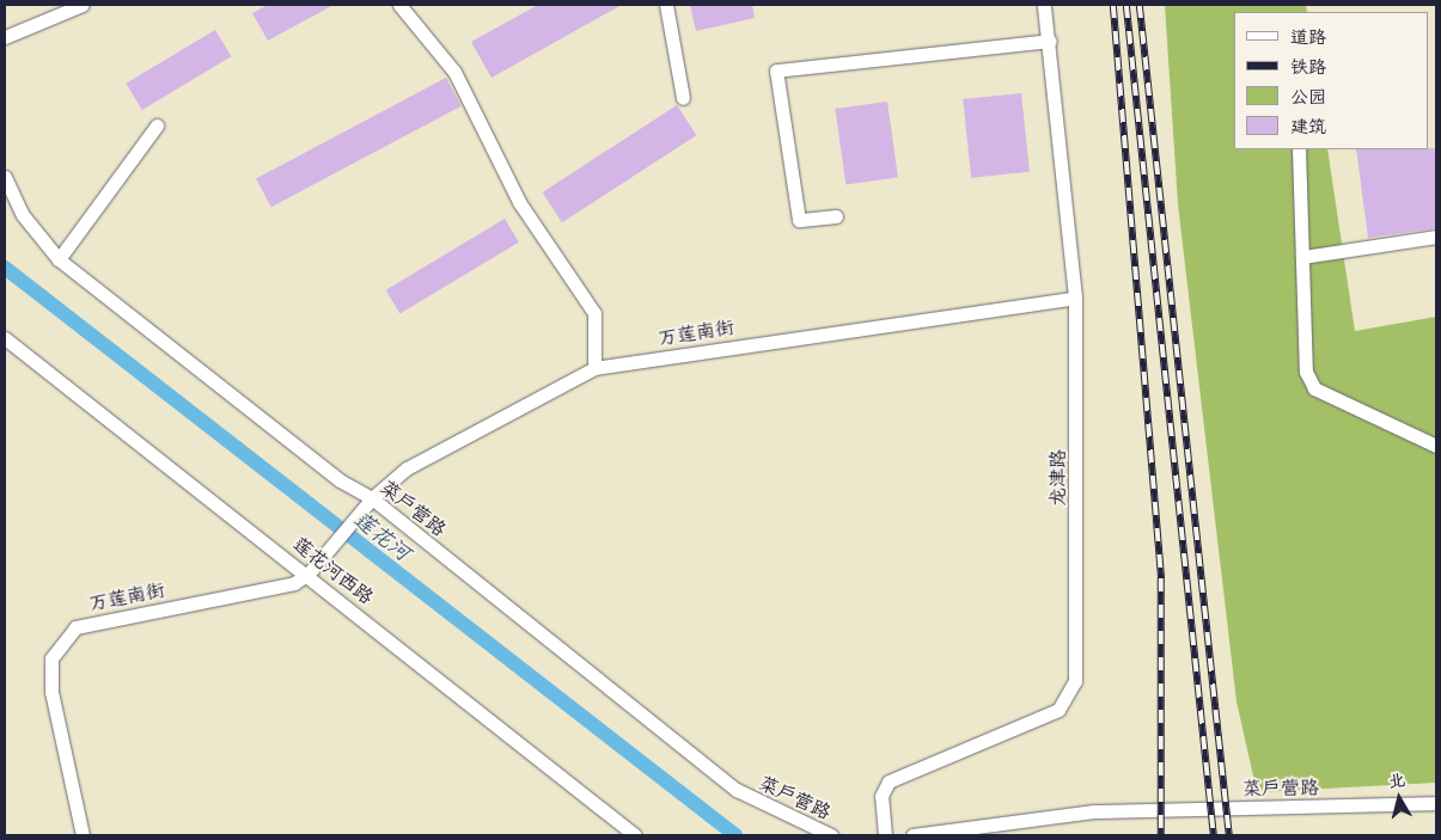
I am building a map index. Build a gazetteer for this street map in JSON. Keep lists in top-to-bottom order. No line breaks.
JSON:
{"streets":{"street":["万莲南街","龙津路","菜户营路","莲花河西路"]},"crossings":[["万莲南街","龙津路"],["万莲南街","菜户营路"],["万莲南街","莲花河西路"]],"water":["莲花河"],"legend":["道路","铁路","公园","建筑"],"north":"top"}
